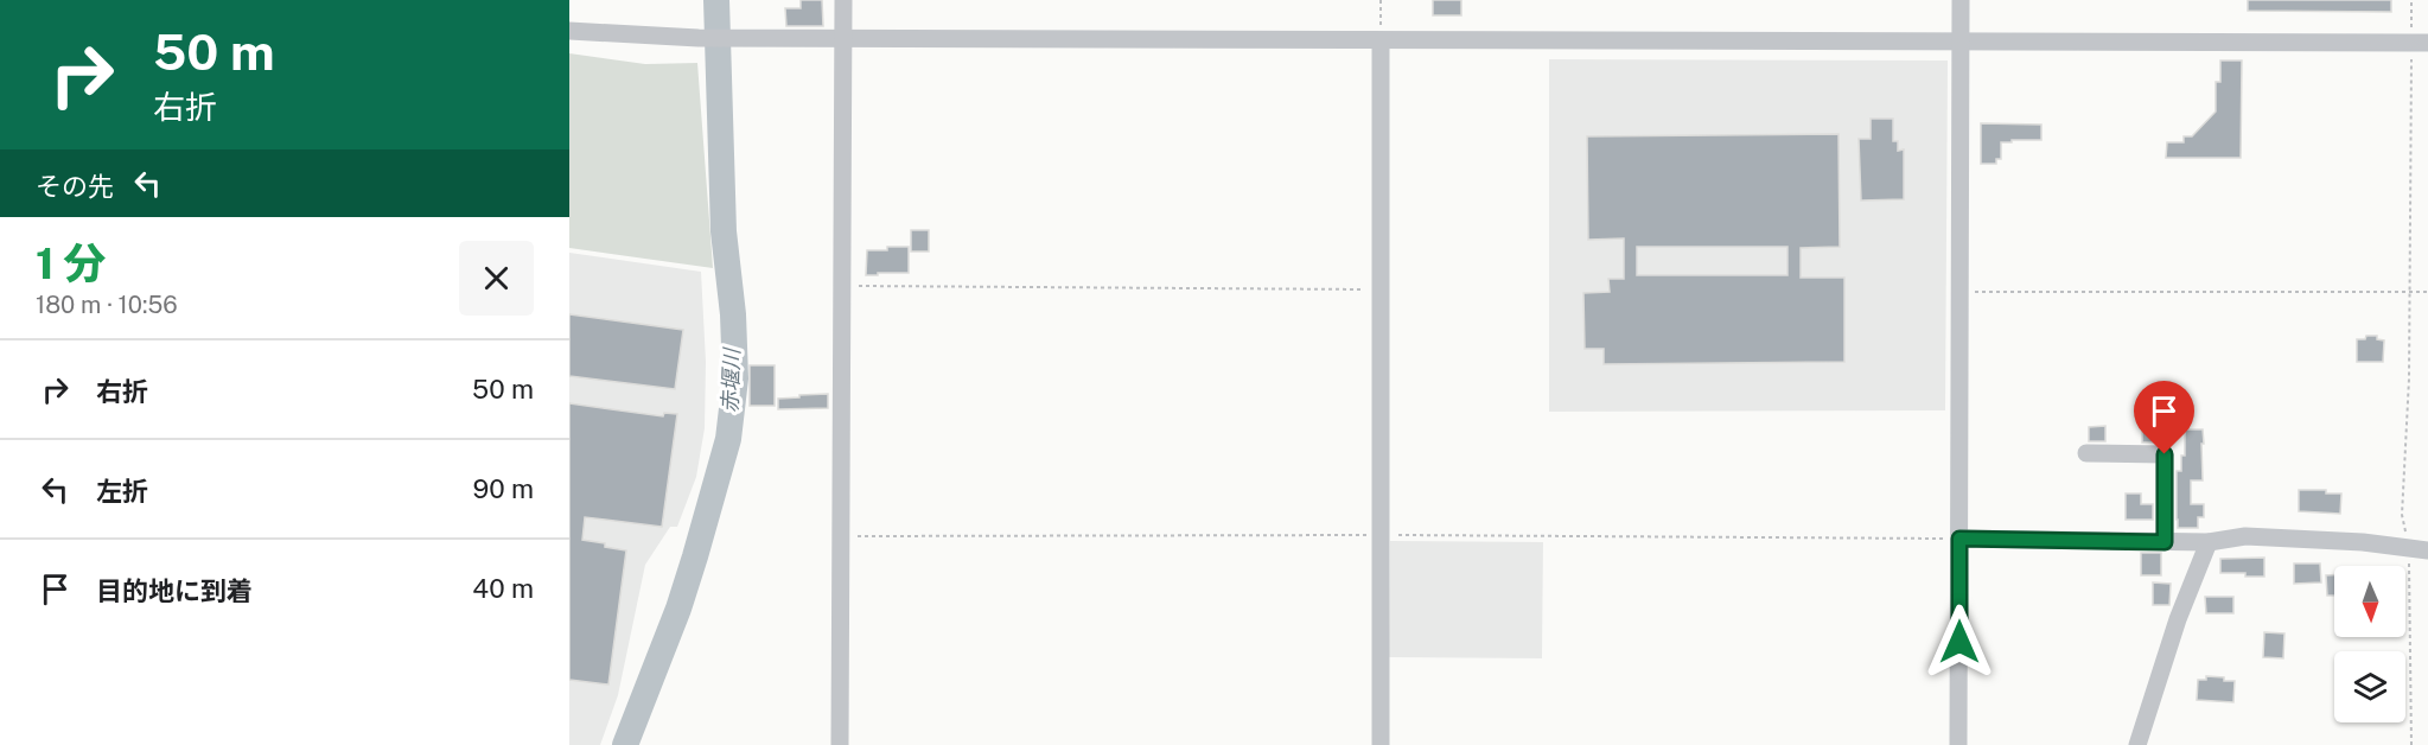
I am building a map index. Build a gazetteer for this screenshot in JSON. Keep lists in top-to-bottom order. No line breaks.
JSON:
{"water":["赤堰川"],"north":"bottom","page":{"turn":["50 m","右折"],"then":"その先","heading":["1 分","180 m · 10:56"],"list":[{"name":"右折","value":"50 m"},{"name":"左折","value":"90 m"},{"name":"目的地に到着","value":"40 m"}]}}
